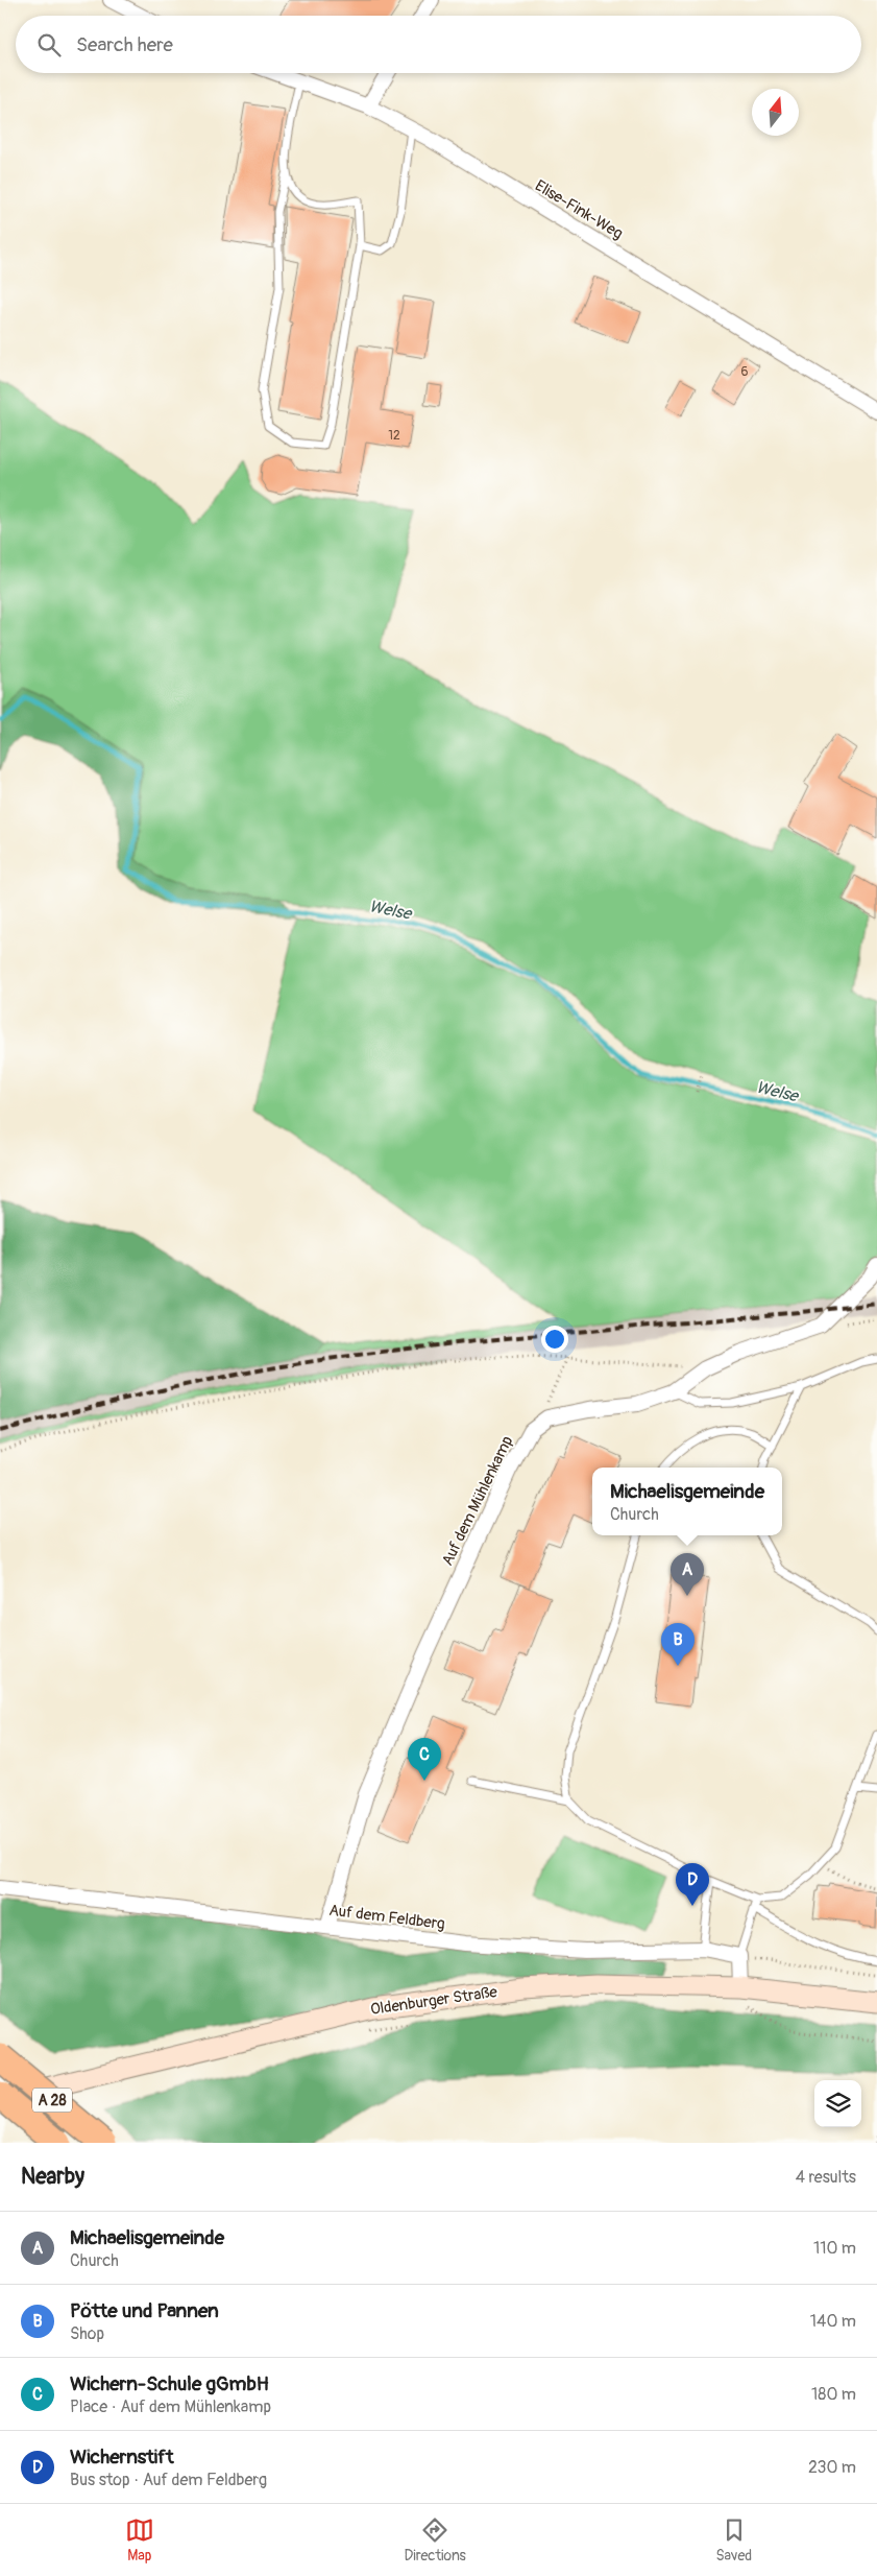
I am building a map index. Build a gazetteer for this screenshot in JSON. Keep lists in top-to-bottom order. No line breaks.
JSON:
{"streets":{"highway":["A 28"],"main road":["Oldenburger Straße"],"street":["Elise-Fink-Weg","Auf dem Mühlenkamp","Auf dem Feldberg"]},"crossings":[["Auf dem Mühlenkamp","Auf dem Feldberg"]],"water":["Welse"],"house_numbers":["6","12"],"north":"top","page":{"search":"Search here","popup":["Michaelisgemeinde","Church"],"pins":["A","B","C","D"],"heading":["Nearby","4 results"],"list":[{"mark":"A","name":"Michaelisgemeinde","note":"Church","value":"110 m"},{"mark":"B","name":"Pötte und Pannen","note":"Shop","value":"140 m"},{"mark":"C","name":"Wichern-Schule gGmbH","note":"Place · Auf dem Mühlenkamp","value":"180 m"},{"mark":"D","name":"Wichernstift","note":"Bus stop · Auf dem Feldberg","value":"230 m"}],"nav":["Map","Directions","Saved"]}}
